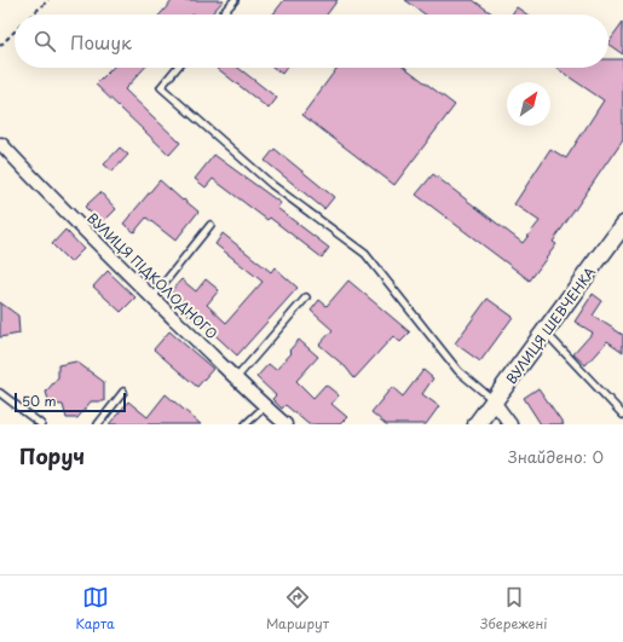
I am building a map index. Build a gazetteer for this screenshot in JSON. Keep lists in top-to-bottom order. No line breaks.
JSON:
{"streets":{"street":["ВУЛИЦЯ ПІДКОЛОДНОГО","ВУЛИЦЯ ШЕВЧЕНКА"]},"scale_bar":"50 m","north":"top right","page":{"search":"Пошук","scale":"50 m","heading":["Поруч","Знайдено: 0"],"nav":["Карта","Маршрут","Збережені"]}}
